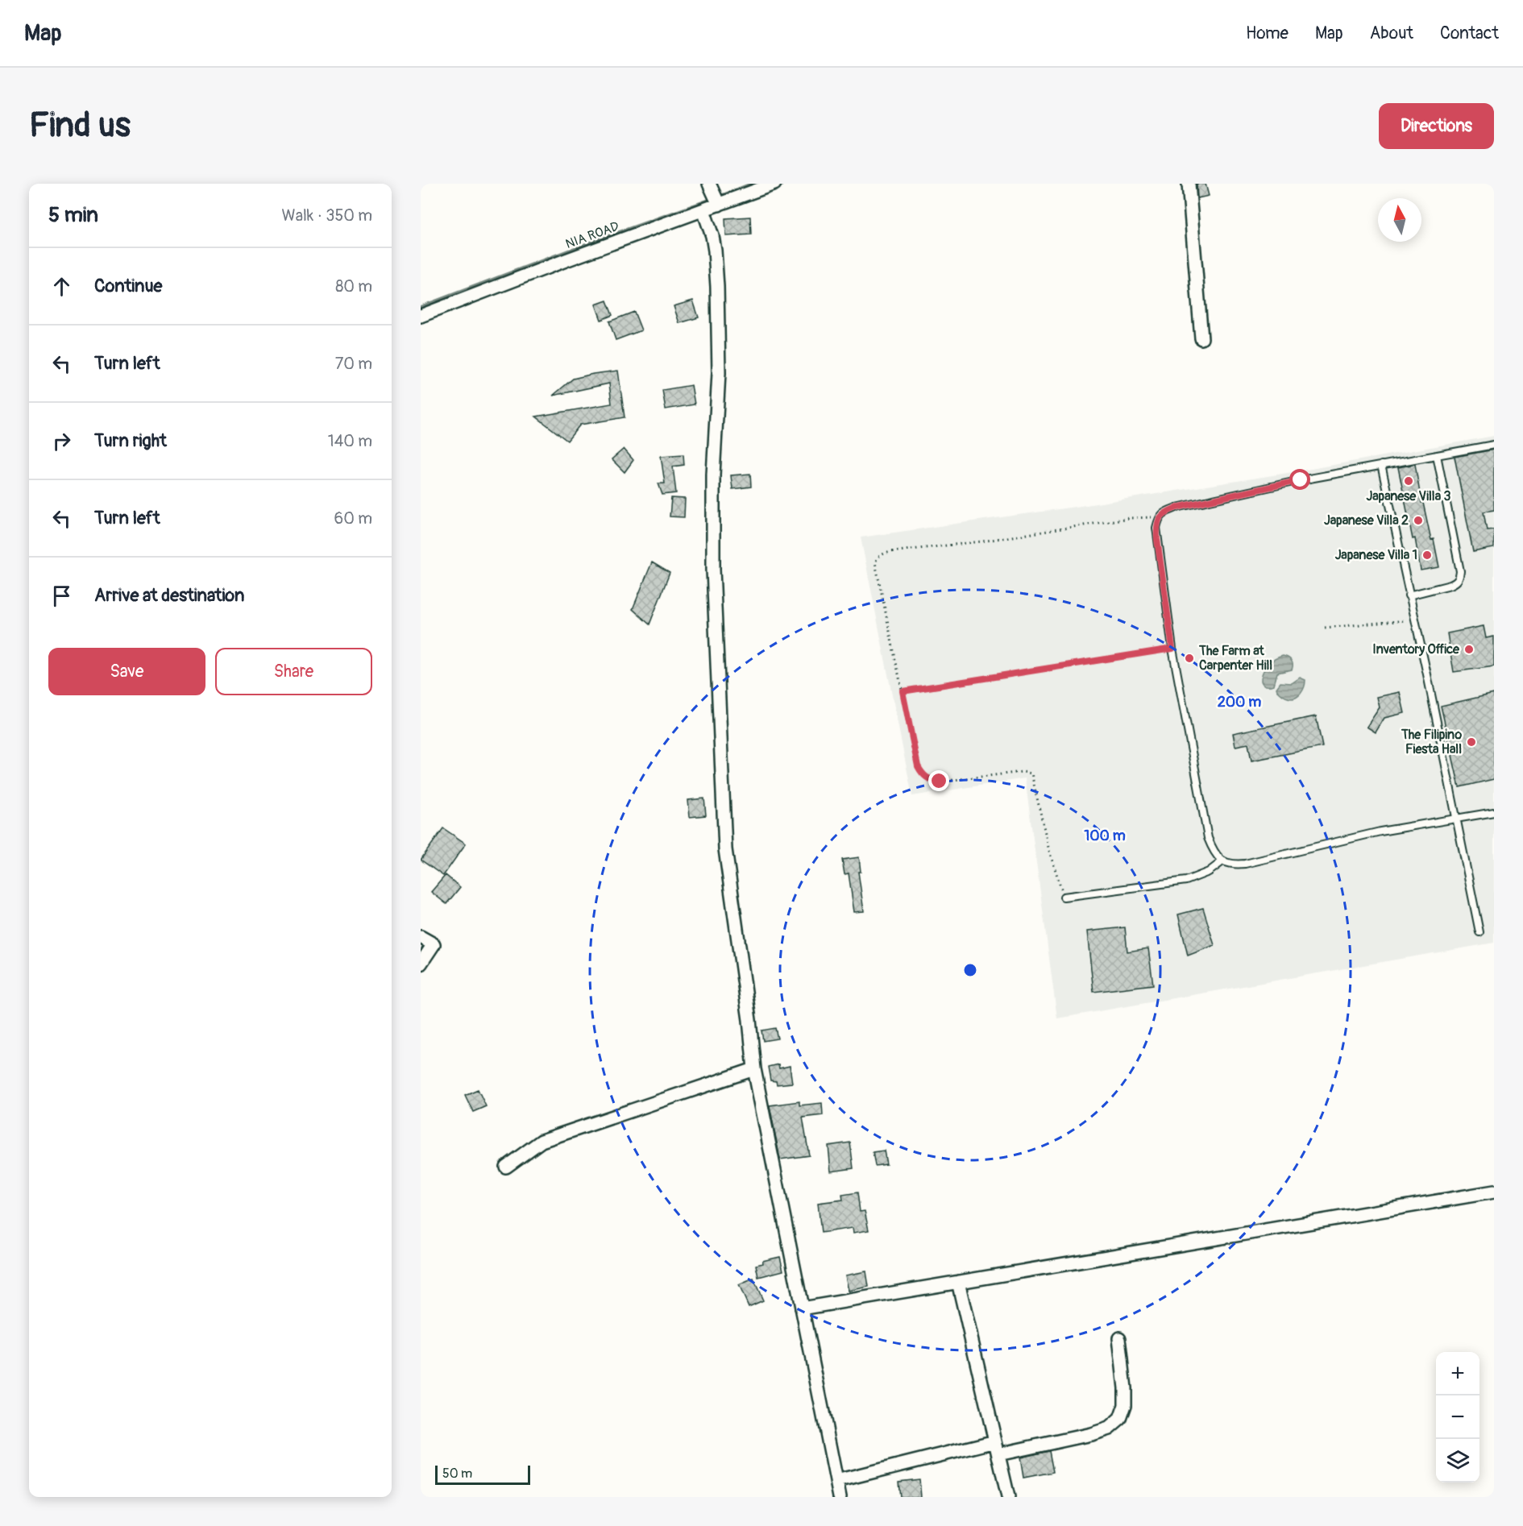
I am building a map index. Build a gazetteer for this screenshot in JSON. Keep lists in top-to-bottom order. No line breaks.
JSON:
{"streets":{"street":["NIA ROAD"]},"places":["Japanese Villa 3","Japanese Villa 2","Japanese Villa 1","Inventory Office","The Farm at Carpenter Hill","The Filipino Fiesta Hall"],"scale_bar":"50 m","north":"top","page":{"header":"Map","nav":["Home","Map","About","Contact"],"buttons":["Directions",["Save","Share"]],"title":"Find us","heading":["5 min","Walk · 350 m"],"list":[["Continue","80 m"],["Turn left","70 m"],["Turn right","140 m"],["Turn left","60 m"],"Arrive at destination"],"map_buttons":["+","−"],"scale":"50 m"},"rings":["200 m","100 m"]}
